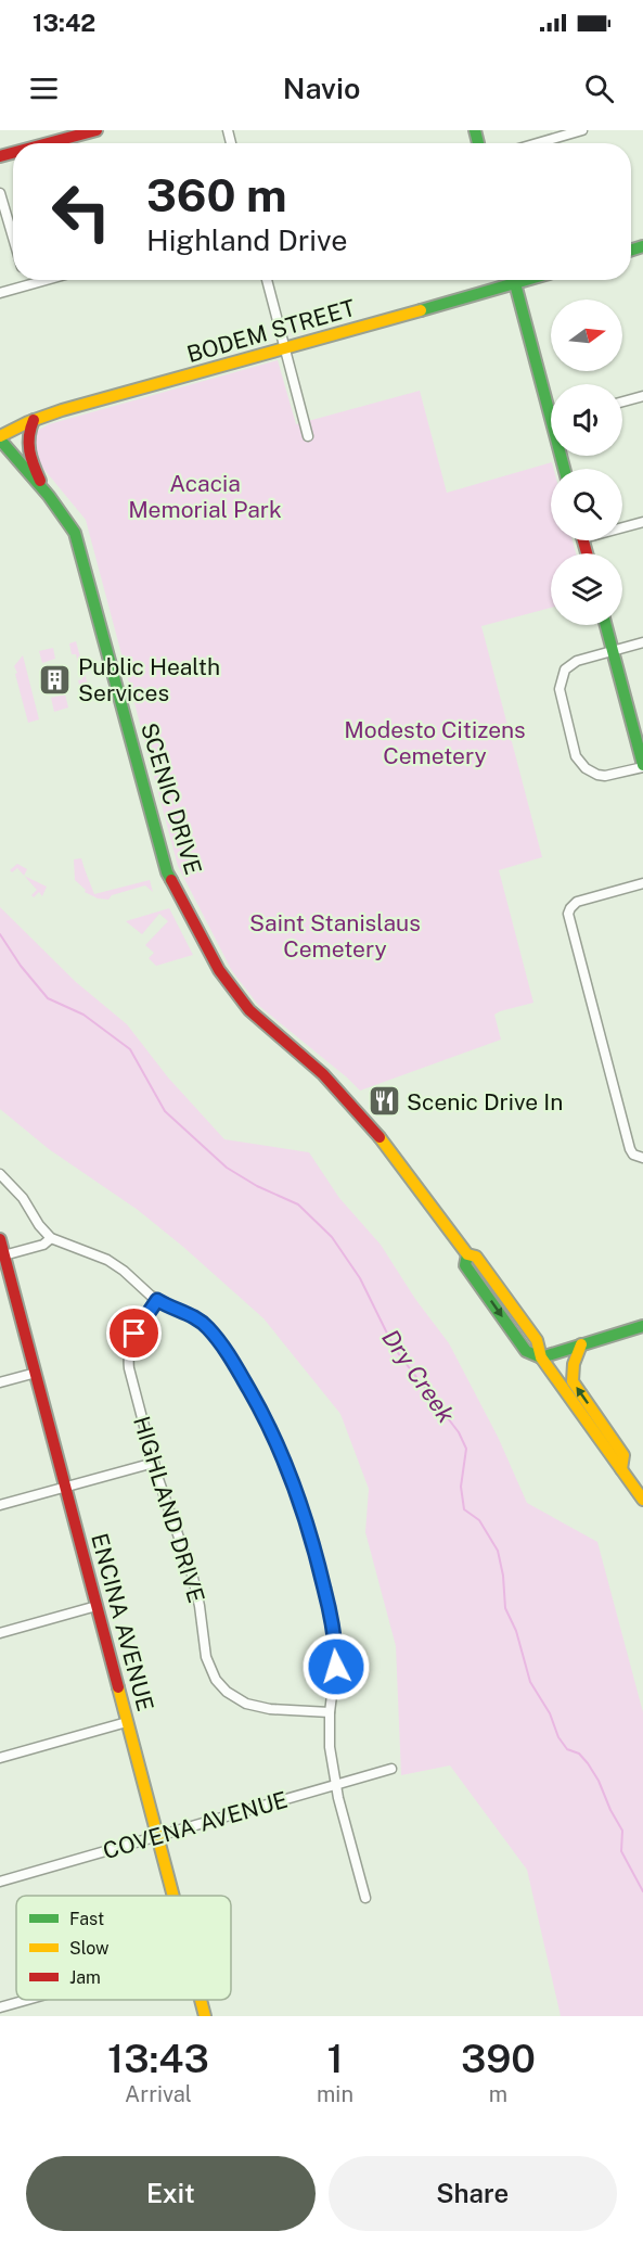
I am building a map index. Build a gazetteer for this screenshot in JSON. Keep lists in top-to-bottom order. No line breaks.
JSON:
{"streets":{"street":["BODEM STREET","SCENIC DRIVE","HIGHLAND DRIVE","ENCINA AVENUE","COVENA AVENUE"]},"crossings":[["BODEM STREET","SCENIC DRIVE"],["ENCINA AVENUE","COVENA AVENUE"]],"water":["Dry Creek"],"parks":["Acacia Memorial Park","Modesto Citizens Cemetery","Saint Stanislaus Cemetery"],"places":{"building":["Public Health Services"],"restaurant":["Scenic Drive In"]},"legend":["Fast","Slow","Jam"],"north":"right","page":{"status":"13:42","header":"Navio","turn":["360 m","Highland Drive"],"eta":["13:43","Arrival","1","min","390","m"],"buttons":["Exit","Share"]}}
